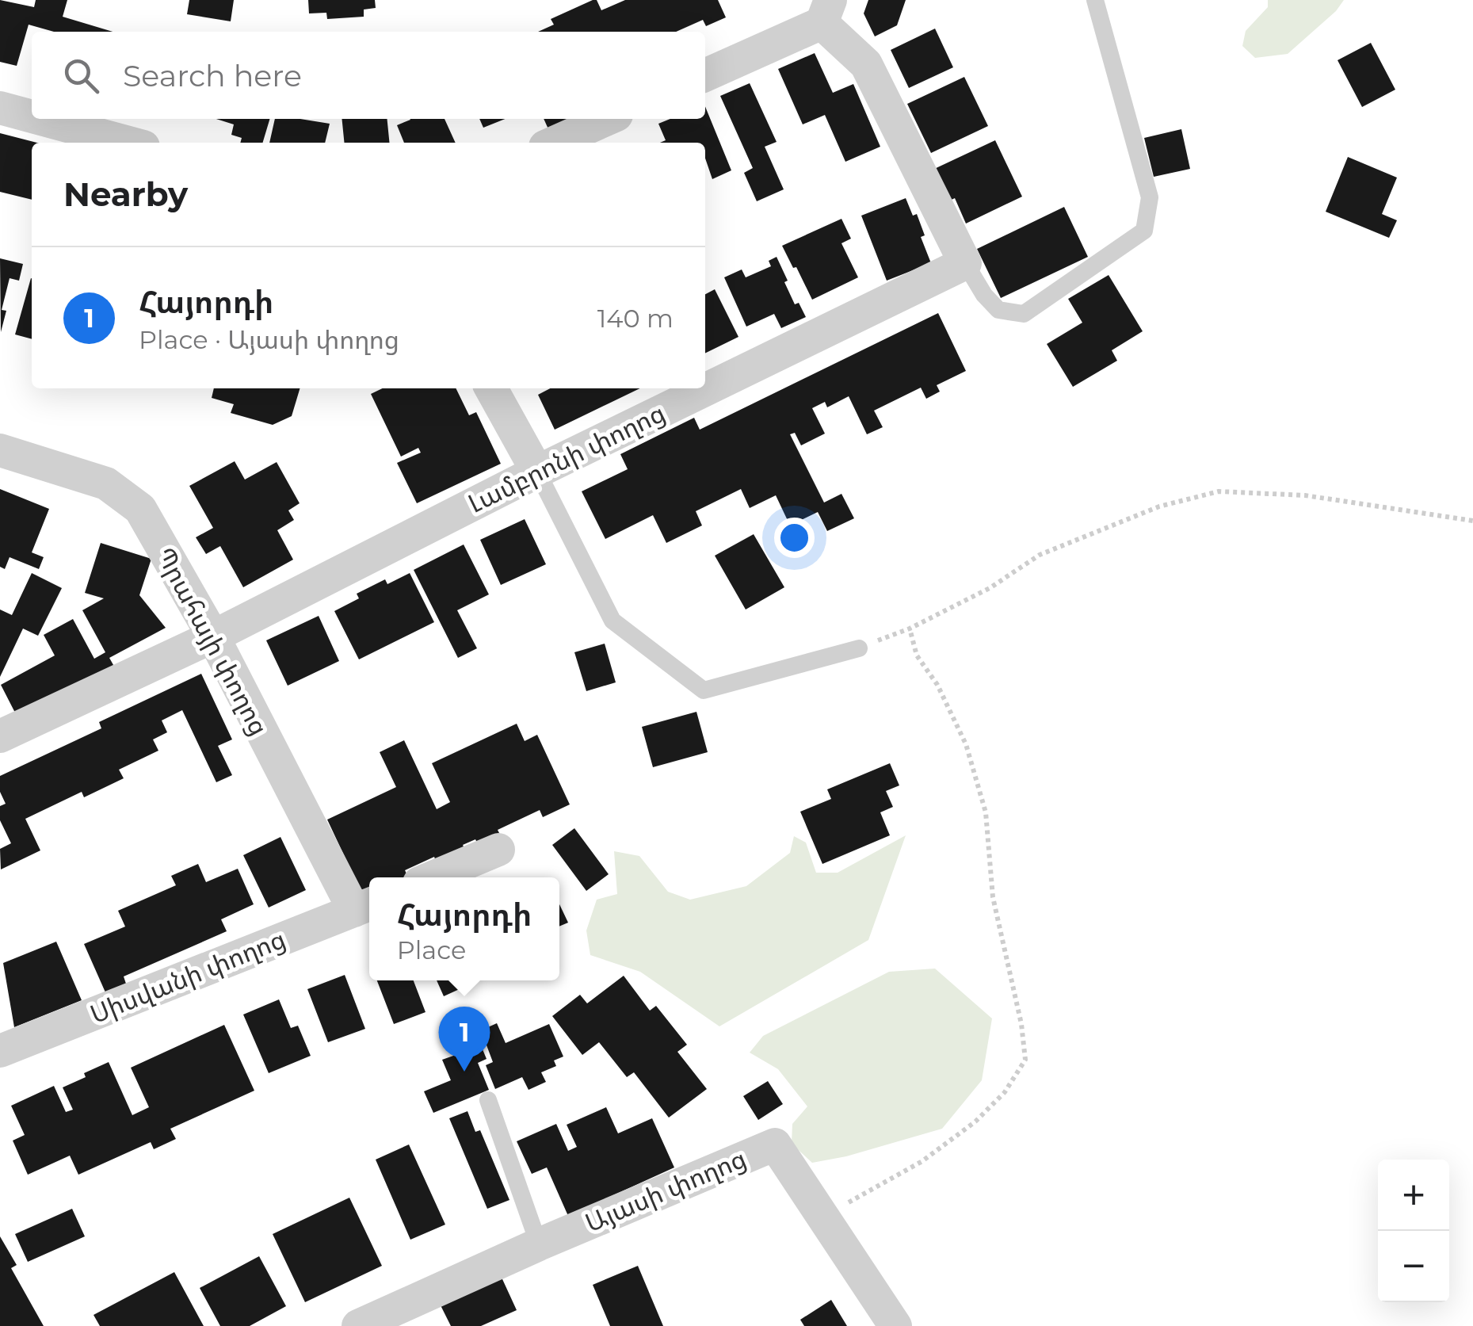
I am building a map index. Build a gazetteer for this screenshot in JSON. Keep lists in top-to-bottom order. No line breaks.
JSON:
{"streets":{"street":["Լամբրոնի փողոց","Պրահայի փողոց","Սիսվանի փողոց","Այասի փողոց"]},"crossings":[["Լամբրոնի փողոց","Պրահայի փողոց"],["Պրահայի փողոց","Սիսվանի փողոց"]],"page":{"search":"Search here","heading":"Nearby","list":[{"mark":"1","name":"Հայորդի","note":"Place · Այասի փողոց","value":"140 m"}],"popup":["Հայորդի","Place"],"pins":"1","map_buttons":["+","−"]}}
